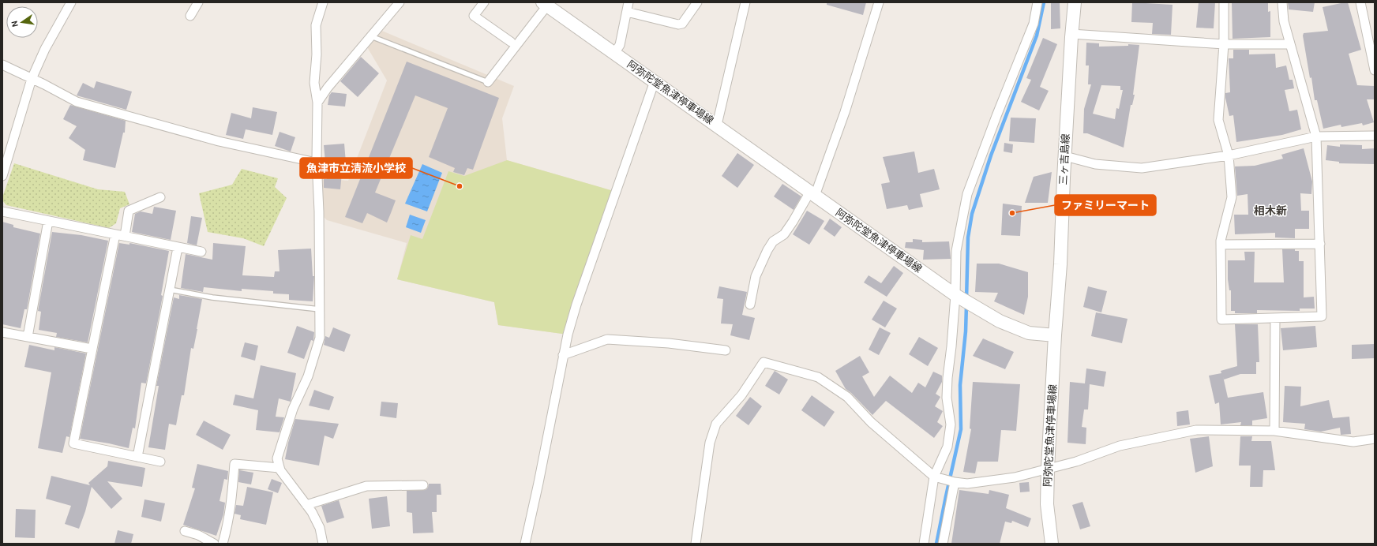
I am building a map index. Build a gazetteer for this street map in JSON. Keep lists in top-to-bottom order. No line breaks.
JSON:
{"streets":{"main road":["阿弥陀堂魚津停車場線","三ヶ吉島線"]},"crossings":[["阿弥陀堂魚津停車場線","三ヶ吉島線"]],"districts":["相木新"],"places":["魚津市立清流小学校","ファミリーマート"],"north":"left"}
